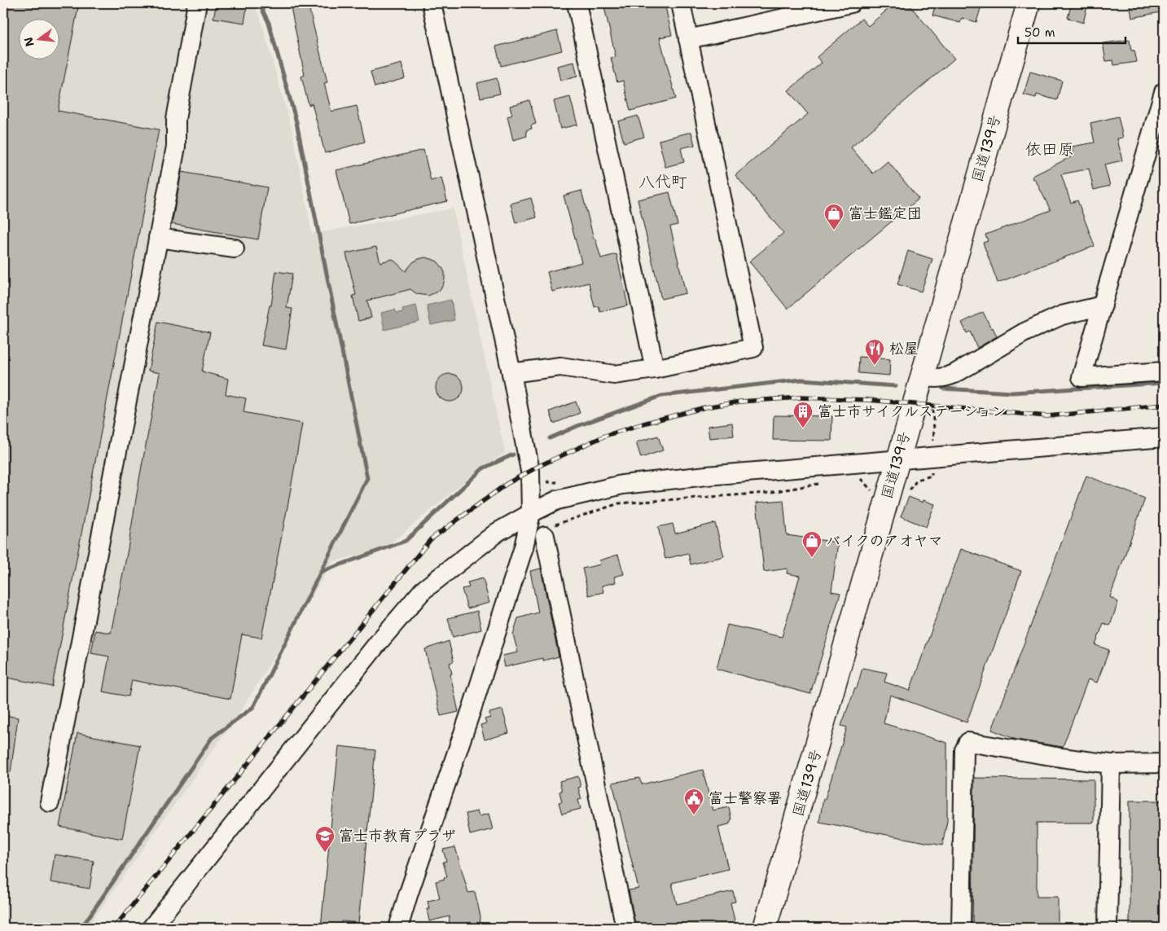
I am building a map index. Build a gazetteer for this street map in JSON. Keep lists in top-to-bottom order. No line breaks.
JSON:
{"streets":{"highway":["国道139号"]},"districts":["依田原","八代町"],"places":{"shop":["富士鑑定団","バイクのアオヤマ"],"restaurant":["松屋"],"building":["富士市サイクルステーション"],"public building":["富士警察署"],"school or university":["富士市教育プラザ"]},"scale_bar":"50 m","north":"left"}
